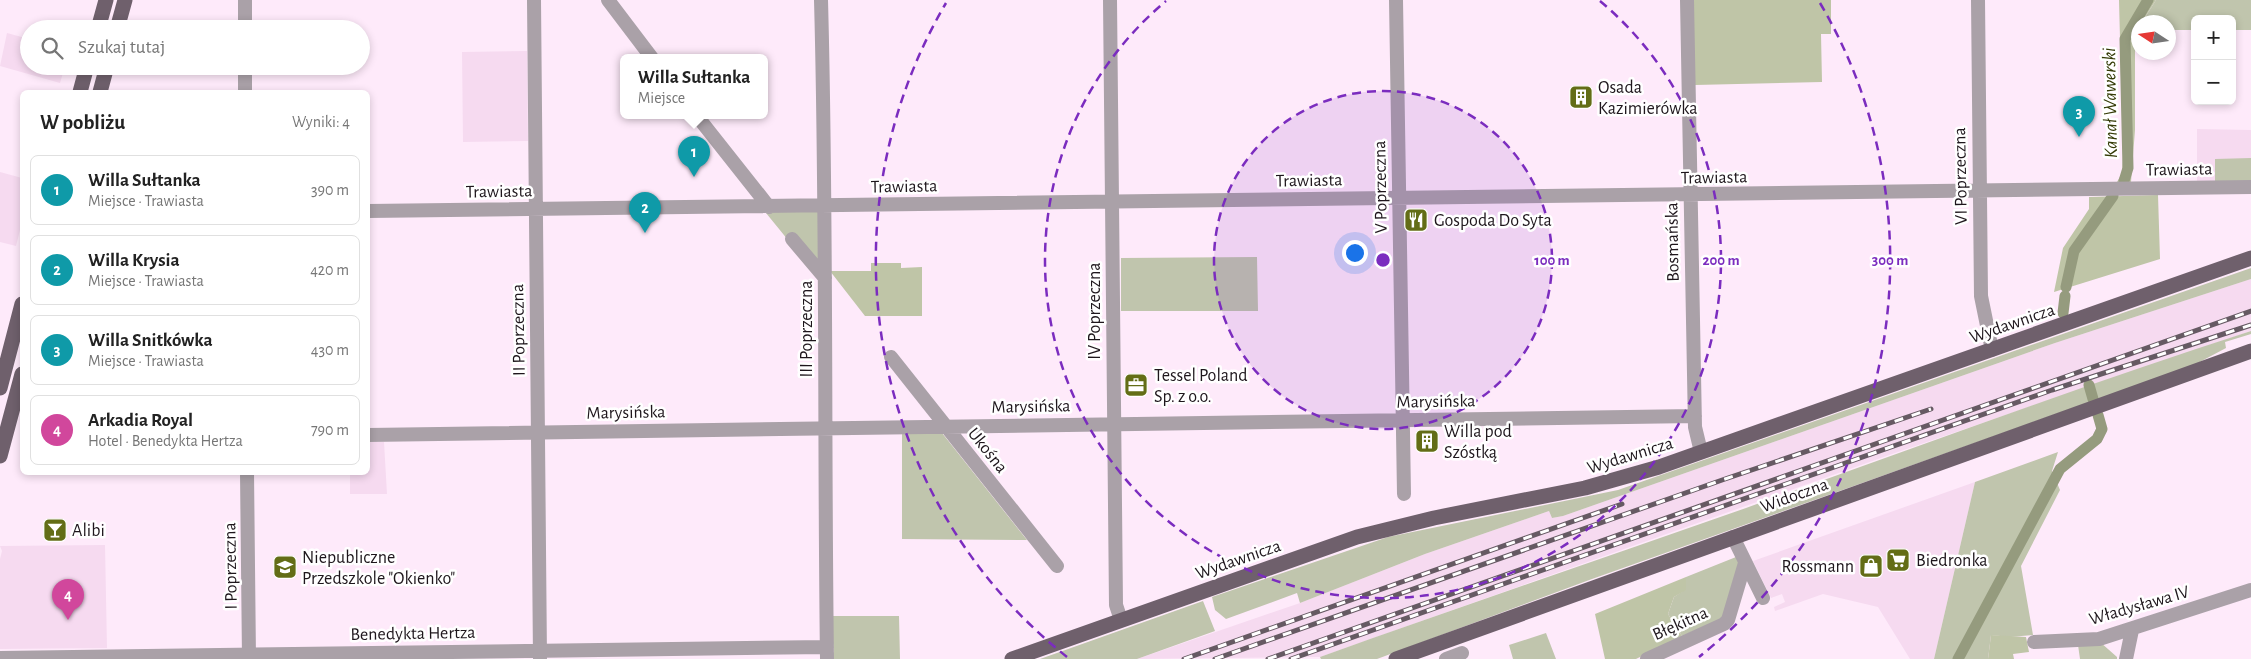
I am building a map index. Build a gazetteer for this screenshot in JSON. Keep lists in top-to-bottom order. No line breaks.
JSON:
{"streets":{"main road":["Wydawnicza","Widoczna"],"street":["Trawiasta","VI Poprzeczna","V Poprzeczna","Bosmańska","IV Poprzeczna","III Poprzeczna","II Poprzeczna","Marysińska","Ukośna","I Poprzeczna","Władysława IV","Błękitna","Benedykta Hertza"]},"crossings":[["Trawiasta","VI Poprzeczna"],["Trawiasta","V Poprzeczna"],["Trawiasta","Bosmańska"],["Trawiasta","IV Poprzeczna"],["Trawiasta","III Poprzeczna"],["Trawiasta","II Poprzeczna"],["VI Poprzeczna","Wydawnicza"],["V Poprzeczna","Marysińska"],["Bosmańska","Wydawnicza"],["Bosmańska","Marysińska"],["IV Poprzeczna","Wydawnicza"],["IV Poprzeczna","Marysińska"],["III Poprzeczna","Marysińska"],["III Poprzeczna","Benedykta Hertza"],["II Poprzeczna","Marysińska"],["II Poprzeczna","Benedykta Hertza"],["Marysińska","Ukośna"],["I Poprzeczna","Benedykta Hertza"]],"water":["Kanał Wawerski"],"places":{"building":["Osada Kazimierówka","Willa pod Szóstką"],"restaurant":["Gospoda Do Syta"],"office":["Tessel Poland Sp. z o.o."],"bar":["Alibi"],"supermarket":["Biedronka"],"shop":["Rossmann"],"school or university":["Niepubliczne Przedszkole \"Okienko\""]},"north":"left","page":{"map_buttons":["+","−"],"search":"Szukaj tutaj","popup":["Willa Sułtanka","Miejsce"],"heading":["W pobliżu","Wyniki: 4"],"pins":["3","1","2","4"],"list":[{"mark":"1","name":"Willa Sułtanka","note":"Miejsce · Trawiasta","value":"390 m"},{"mark":"2","name":"Willa Krysia","note":"Miejsce · Trawiasta","value":"420 m"},{"mark":"3","name":"Willa Snitkówka","note":"Miejsce · Trawiasta","value":"430 m"},{"mark":"4","name":"Arkadia Royal","note":"Hotel · Benedykta Hertza","value":"790 m"}]},"rings":["100 m","200 m","300 m"]}
